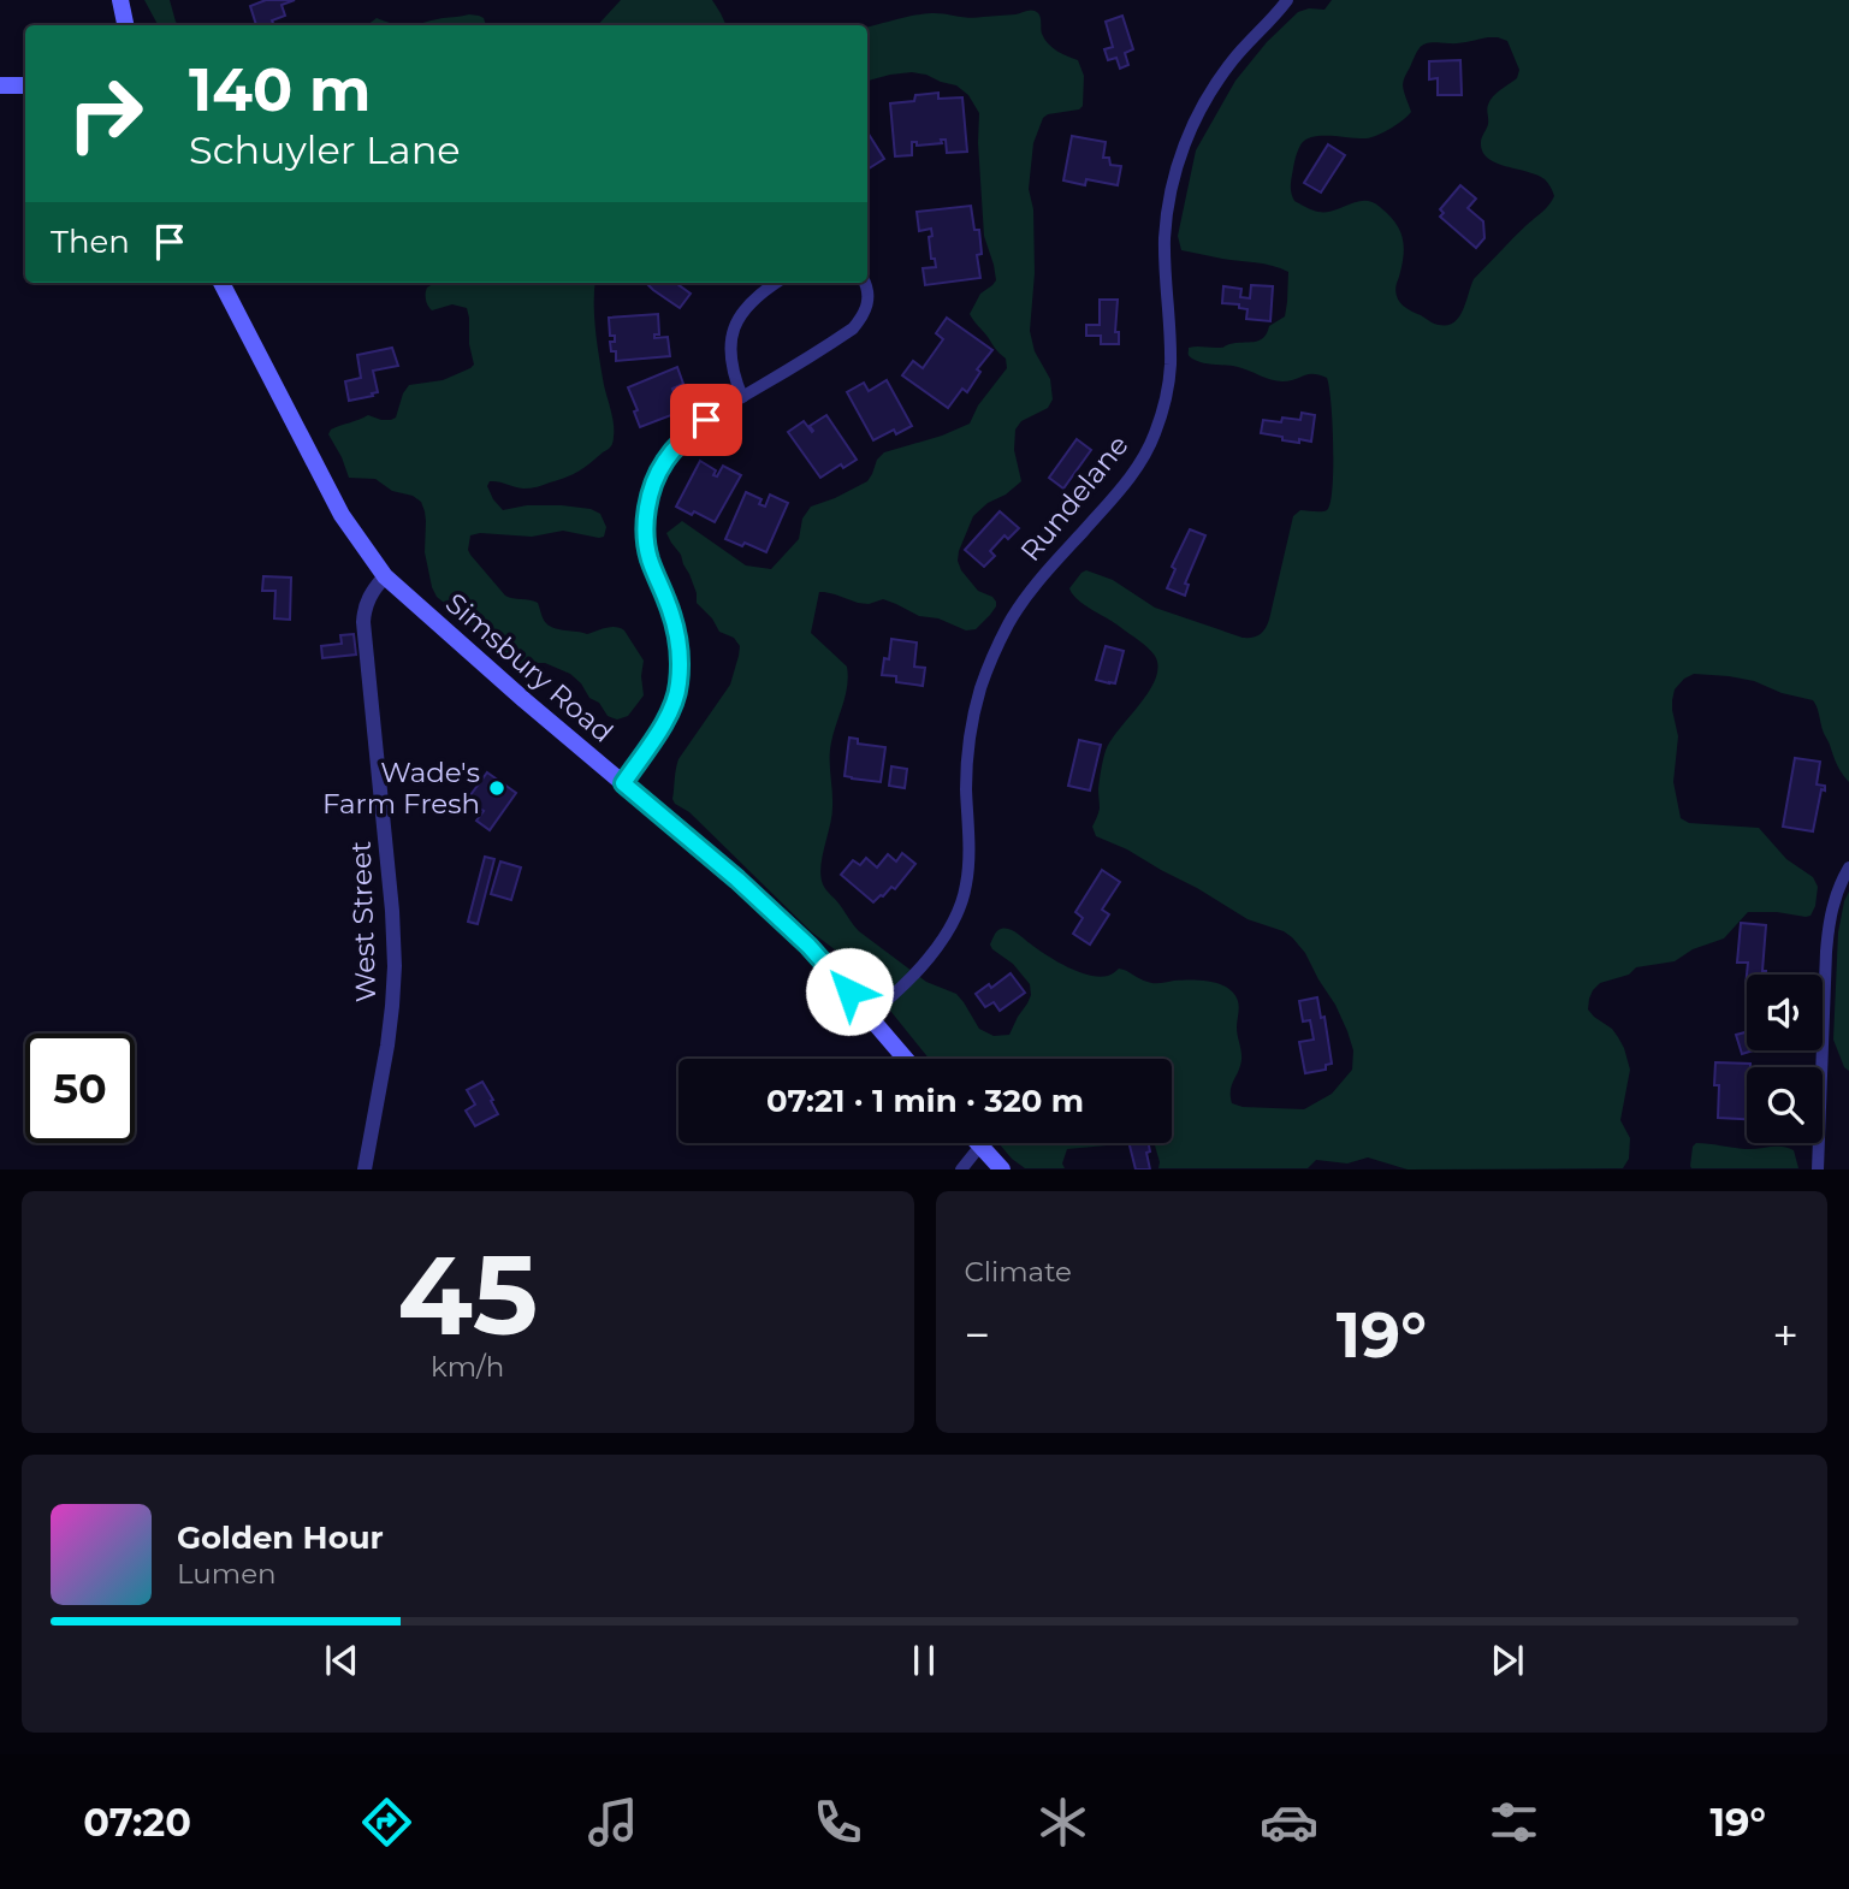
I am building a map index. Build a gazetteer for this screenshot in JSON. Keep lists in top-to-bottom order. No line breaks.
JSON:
{"streets":{"main road":["Simsbury Road"],"street":["Rundelane","West Street"]},"crossings":[["Rundelane","Simsbury Road"],["Simsbury Road","West Street"]],"places":["Wade's Farm Fresh"],"page":{"turn":["140 m","Schuyler Lane"],"then":"Then","limit":"50","trip":"07:21 · 1 min · 320 m","tile":[["45","km/h"],"Climate"],"heat":["−","19°","+"],"song":["Golden Hour","Lumen"],"tabs":["07:20","19°"]}}
